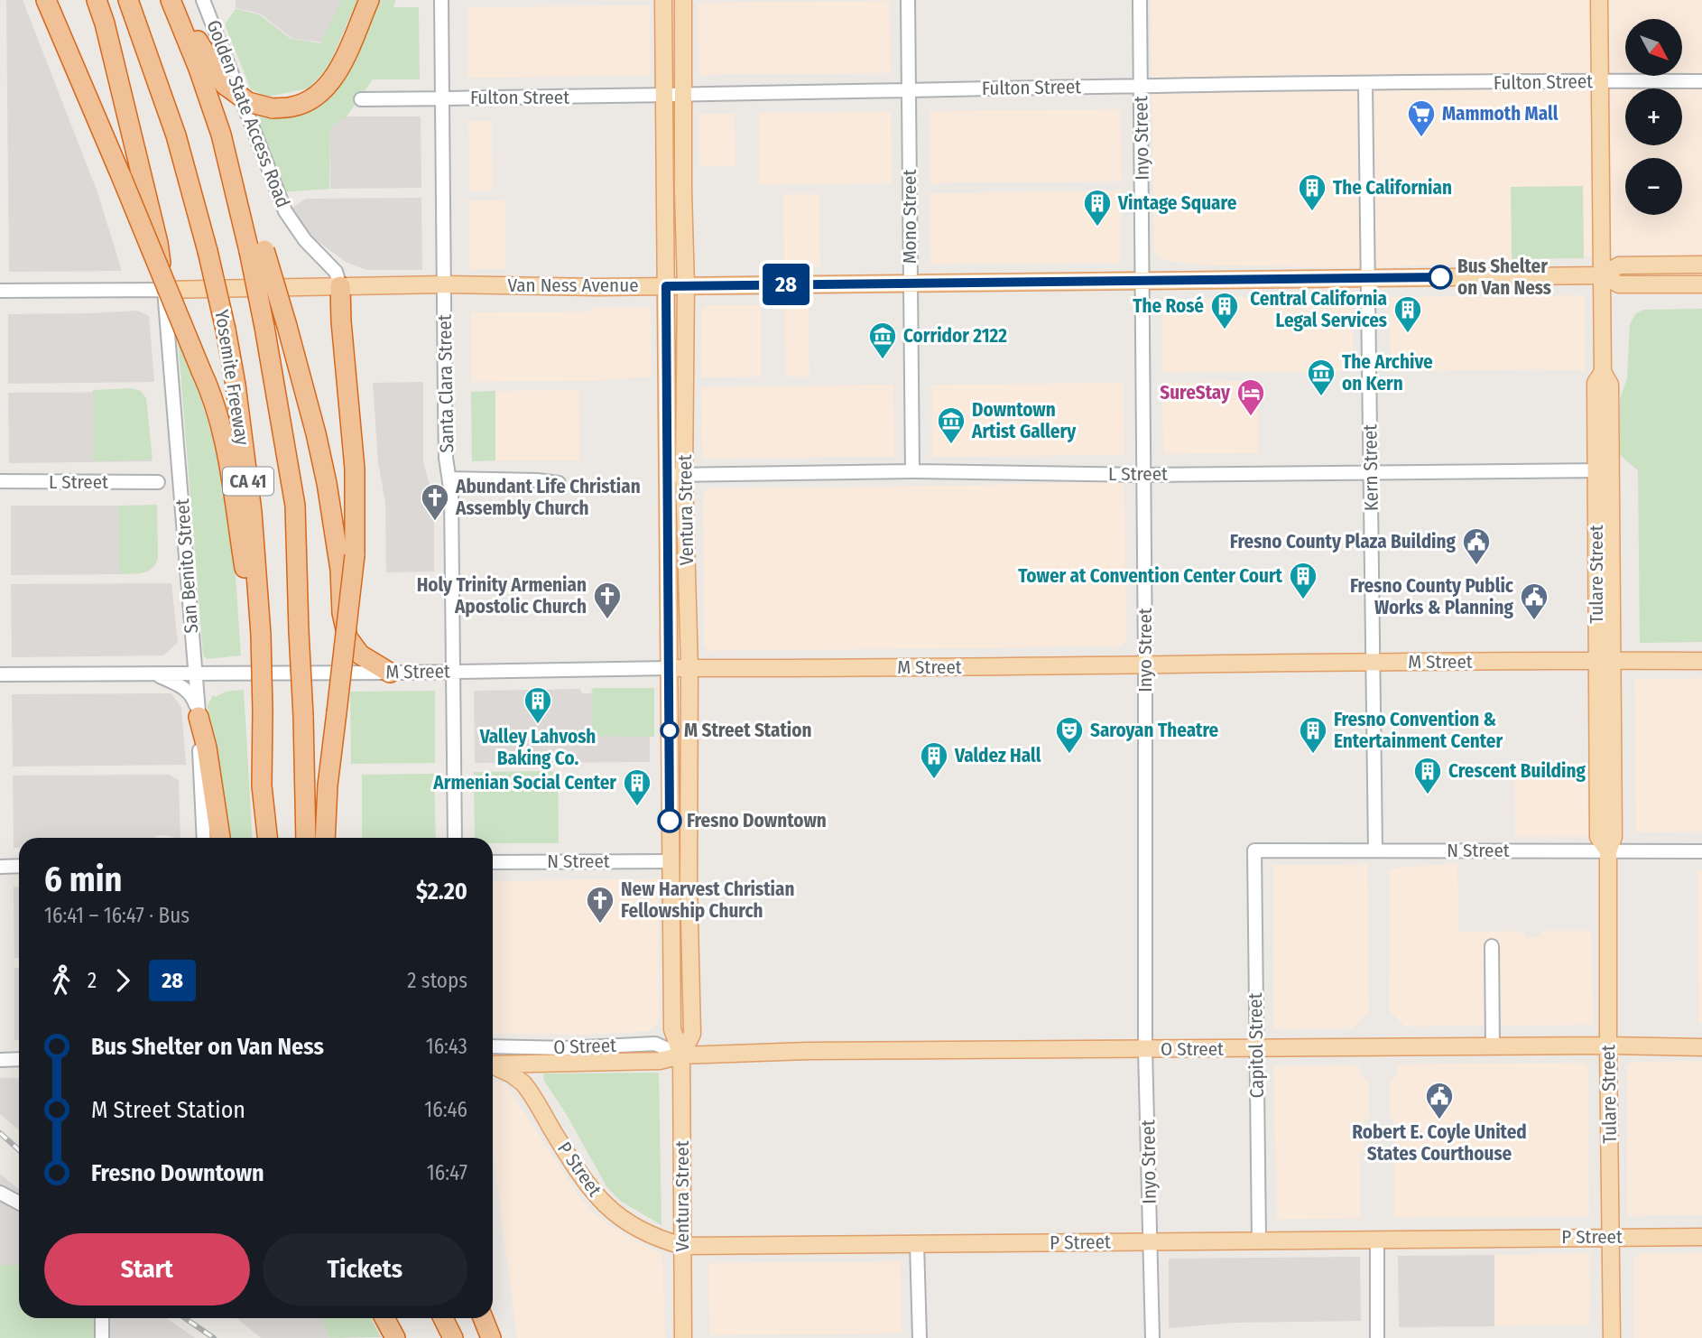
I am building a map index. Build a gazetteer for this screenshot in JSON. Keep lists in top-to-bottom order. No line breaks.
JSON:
{"streets":{"highway":["Yosemite Freeway","CA 41"],"main road":["Van Ness Avenue","Ventura Street","Tulare Street","M Street","O Street","P Street"],"street":["Fulton Street","Golden State Access Road","Inyo Street","Mono Street","Santa Clara Street","Kern Street","L Street","San Benito Street","N Street","Capitol Street"]},"crossings":[["Fulton Street","Inyo Street"],["Fulton Street","Mono Street"],["Fulton Street","Santa Clara Street"],["Fulton Street","Kern Street"],["Fulton Street","Ventura Street"],["Fulton Street","Tulare Street"],["Golden State Access Road","Van Ness Avenue"],["Inyo Street","Van Ness Avenue"],["Inyo Street","L Street"],["Inyo Street","M Street"],["Inyo Street","O Street"],["Inyo Street","P Street"],["Mono Street","Van Ness Avenue"],["Mono Street","L Street"],["Van Ness Avenue","Santa Clara Street"],["Van Ness Avenue","Kern Street"],["Van Ness Avenue","Ventura Street"],["Van Ness Avenue","San Benito Street"],["Van Ness Avenue","Tulare Street"],["Santa Clara Street","M Street"],["Kern Street","L Street"],["Kern Street","M Street"],["Kern Street","N Street"],["L Street","Ventura Street"],["L Street","Tulare Street"],["Ventura Street","M Street"],["Ventura Street","N Street"],["Ventura Street","O Street"],["Ventura Street","P Street"],["San Benito Street","M Street"],["Tulare Street","M Street"],["Tulare Street","N Street"],["Tulare Street","O Street"],["Tulare Street","P Street"],["N Street","Capitol Street"],["Capitol Street","O Street"],["Capitol Street","P Street"]],"places":{"supermarket":["Mammoth Mall"],"building":["The Californian","Vintage Square","The Rosé","Central California Legal Services","Tower at Convention Center Court","Valley Lahvosh Baking Co.","Fresno Convention & Entertainment Center","Valdez Hall","Crescent Building","Armenian Social Center"],"other":["Bus Shelter on Van Ness","M Street Station","Fresno Downtown"],"museum":["Corridor 2122","The Archive on Kern","Downtown Artist Gallery"],"hotel":["SureStay"],"church":["Abundant Life Christian Assembly Church","Holy Trinity Armenian Apostolic Church","New Harvest Christian Fellowship Church"],"public building":["Fresno County Plaza Building","Fresno County Public Works & Planning","Robert E. Coyle United States Courthouse"],"theatre":["Saroyan Theatre"]},"lines":["bus line 28"],"north":"bottom right","page":{"on_map":"28","map_buttons":["+","−"],"heading":["6 min","16:41 – 16:47 · Bus","$2.20"],"legs":["2","28","2 stops"],"list":[{"name":"Bus Shelter on Van Ness","value":"16:43"},{"name":"M Street Station","value":"16:46"},{"name":"Fresno Downtown","value":"16:47"}],"buttons":["Start","Tickets"]}}
